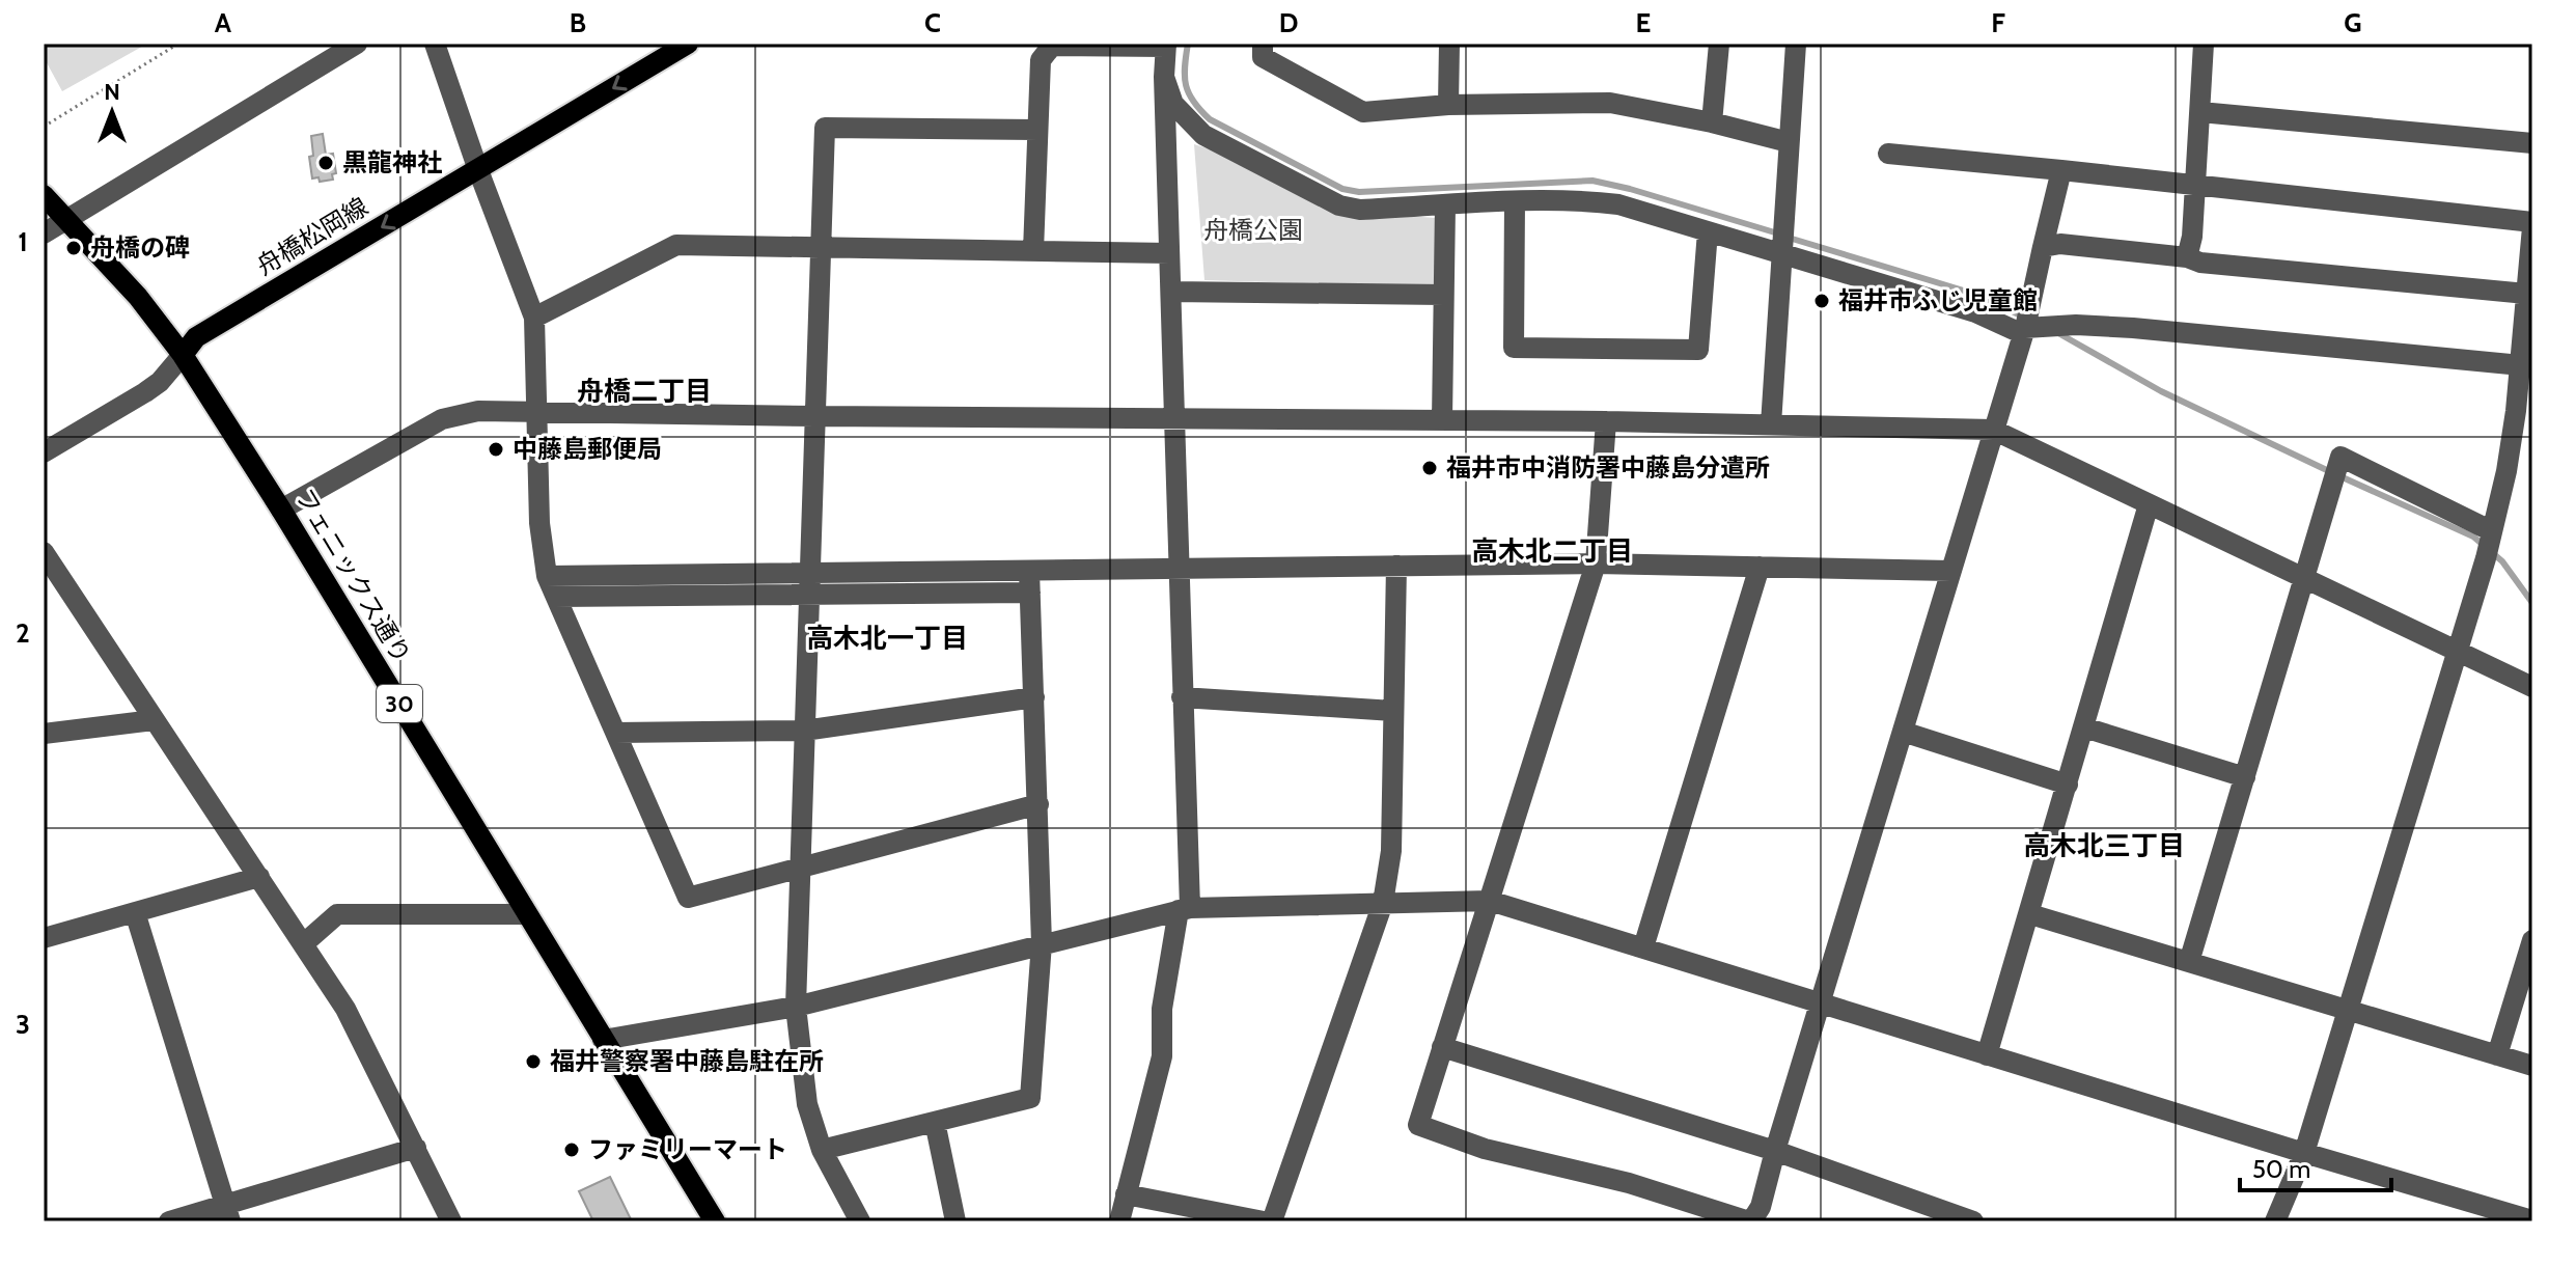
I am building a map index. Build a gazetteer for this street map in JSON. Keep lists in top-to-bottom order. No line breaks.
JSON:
{"streets":{"main road":["舟橋松岡線","フェニックス通り","30"]},"crossings":[["舟橋松岡線","フェニックス通り"]],"one_way":["舟橋松岡線"],"districts":["舟橋二丁目","高木北二丁目","高木北一丁目","高木北三丁目"],"parks":["舟橋公園"],"places":["黒龍神社","舟橋の碑","福井市ふじ児童館","中藤島郵便局","福井市中消防署中藤島分遣所","福井警察署中藤島駐在所","ファミリーマート"],"scale_bar":"50 m","north":"top","grid":{"columns":["A","B","C","D","E","F","G"],"rows":["1","2","3"]}}
